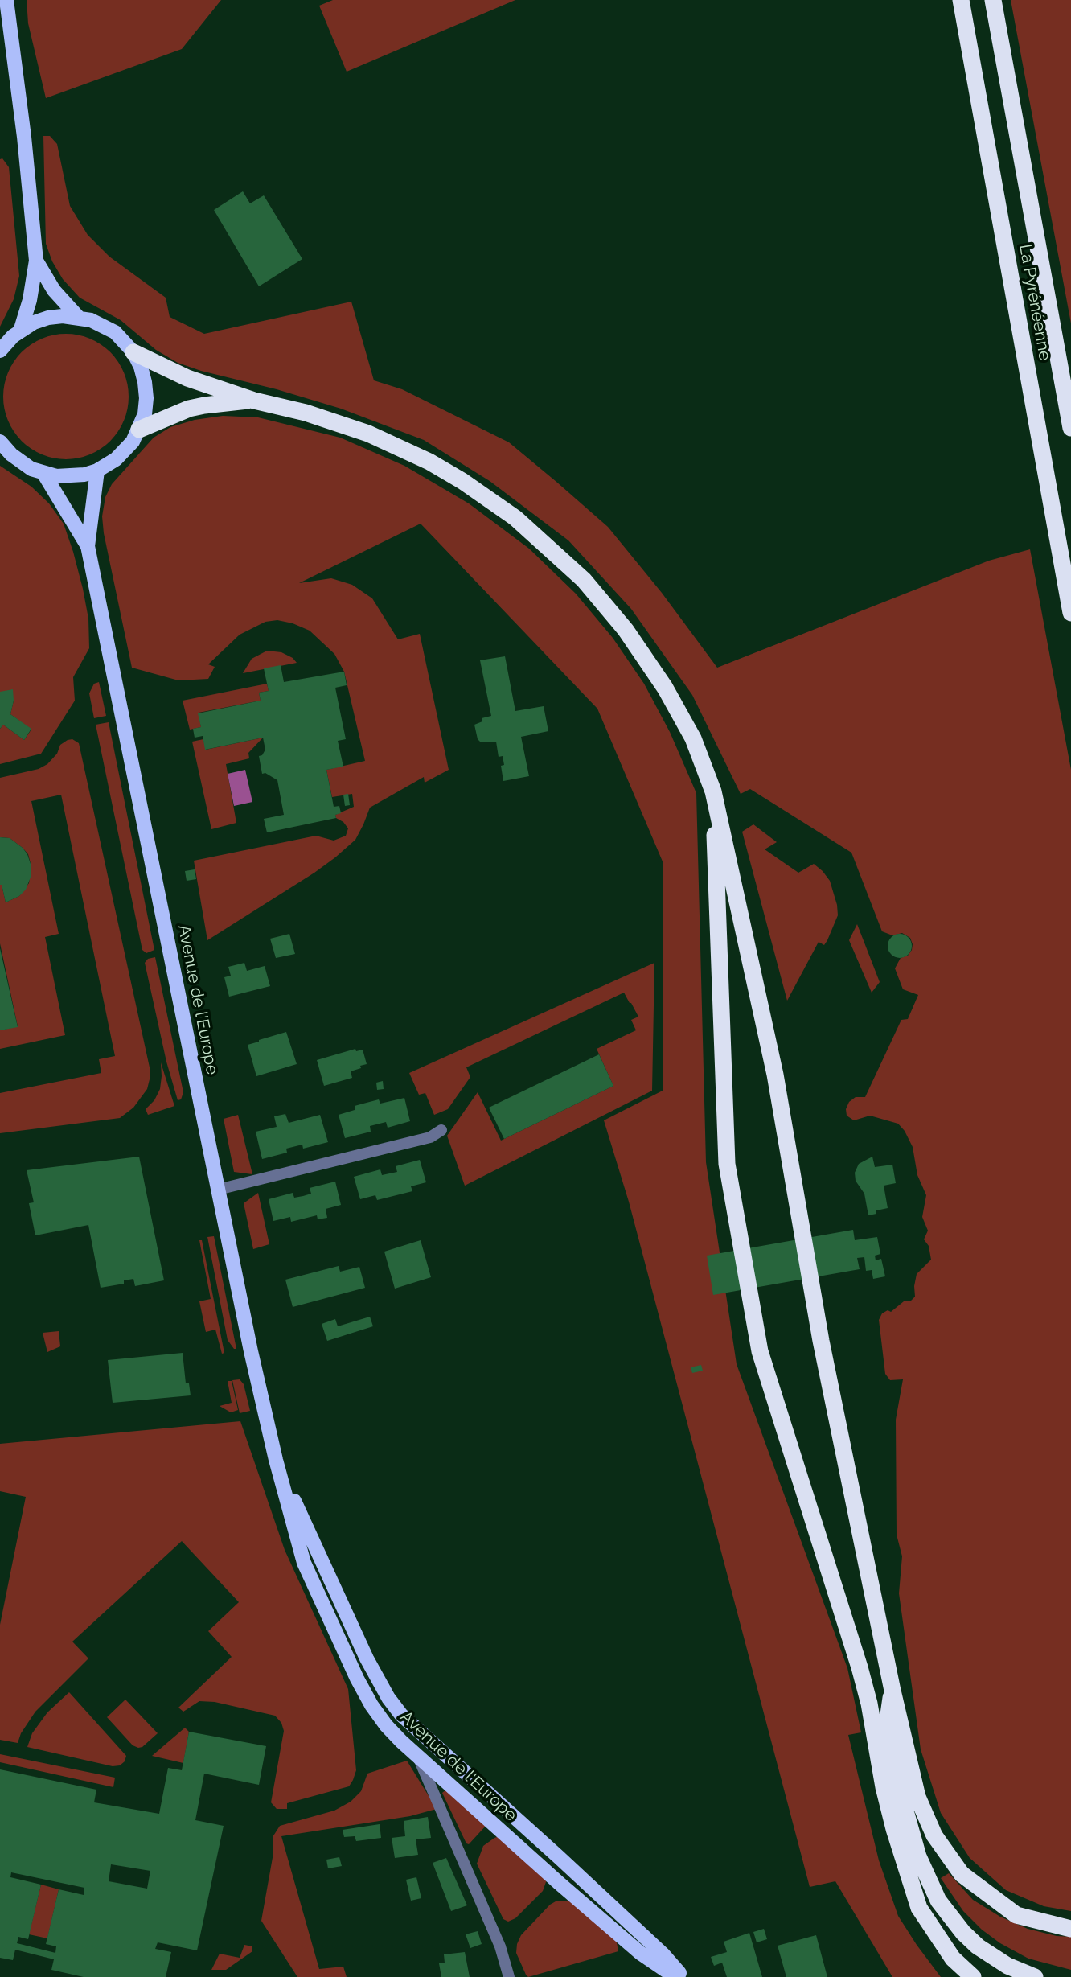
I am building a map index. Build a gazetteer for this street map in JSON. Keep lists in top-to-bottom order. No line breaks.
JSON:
{"streets":{"highway":["La Pyrénéenne"],"main road":["Avenue de l'Europe"]}}
